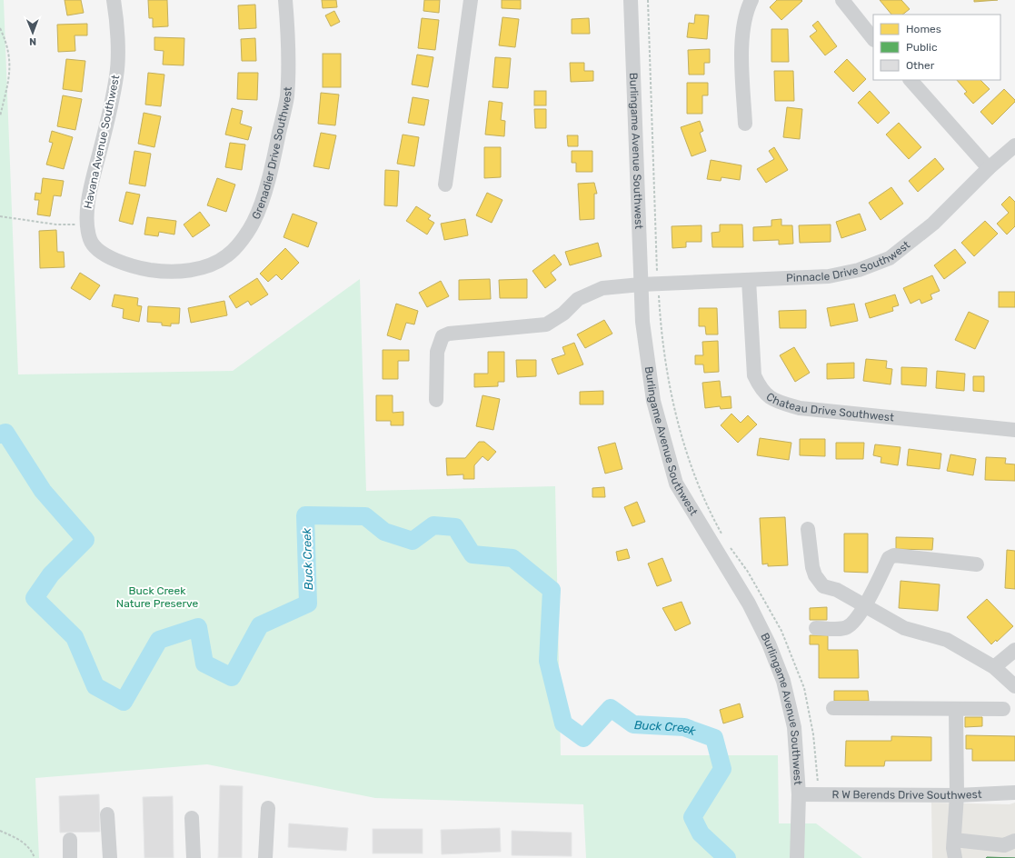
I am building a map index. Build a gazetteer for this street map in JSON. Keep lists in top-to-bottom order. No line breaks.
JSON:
{"streets":{"street":["Havana Avenue Southwest","Burlingame Avenue Southwest","Grenadier Drive Southwest","Pinnacle Drive Southwest","Chateau Drive Southwest","R W Berends Drive Southwest"]},"crossings":[["Havana Avenue Southwest","Grenadier Drive Southwest"],["Burlingame Avenue Southwest","Pinnacle Drive Southwest"],["Burlingame Avenue Southwest","R W Berends Drive Southwest"],["Pinnacle Drive Southwest","Chateau Drive Southwest"]],"water":["Buck Creek"],"parks":["Buck Creek Nature Preserve"],"legend":["Homes","Public","Other"],"north":"bottom"}
